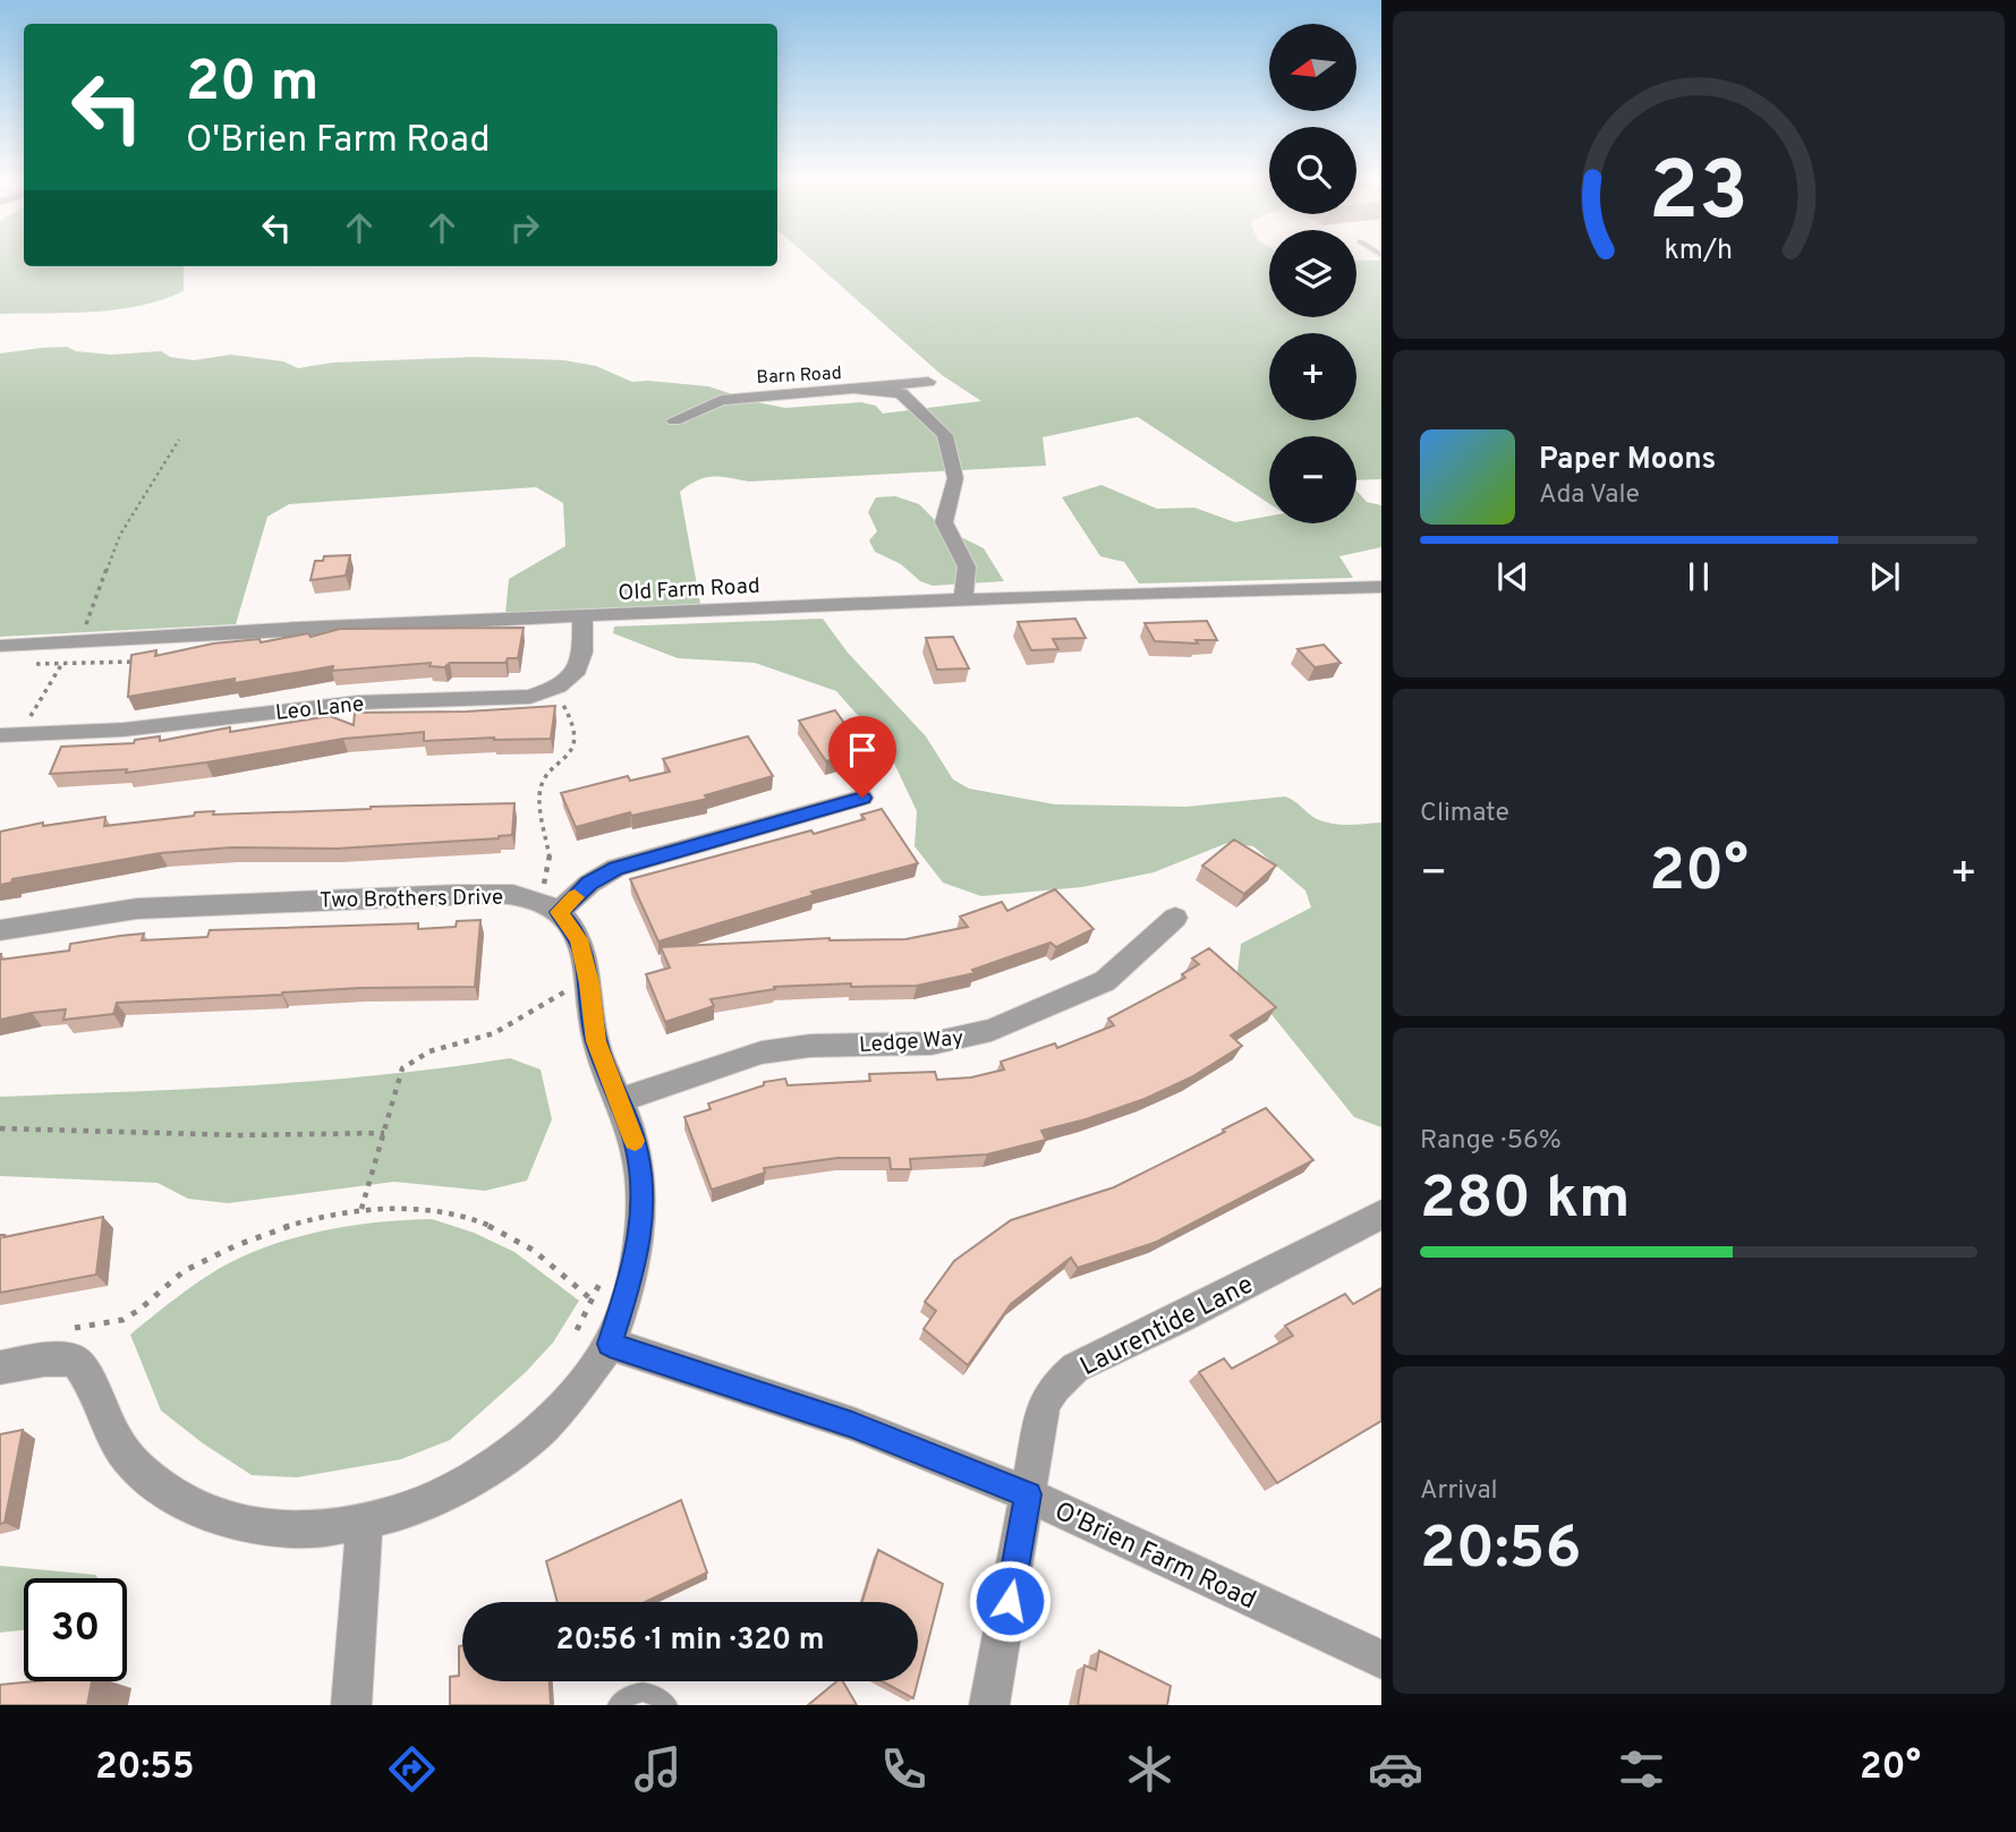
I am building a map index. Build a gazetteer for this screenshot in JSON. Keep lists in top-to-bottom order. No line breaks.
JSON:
{"streets":{"street":["Barn Road","Old Farm Road","Leo Lane","Two Brothers Drive","Ledge Way","Laurentide Lane","O'Brien Farm Road"]},"crossings":[["Old Farm Road","Leo Lane"],["Laurentide Lane","O'Brien Farm Road"]],"north":"left","page":{"map_buttons":["+","−"],"turn":["20 m","O'Brien Farm Road"],"song":["Paper Moons","Ada Vale"],"tile":["Climate",["Range · 56%","280 km"],["Arrival","20:56"]],"heat":["−","20°","+"],"limit":"30","trip":"20:56 · 1 min · 320 m","tabs":["20:55","20°"],"gauge":["23","km/h"]}}
